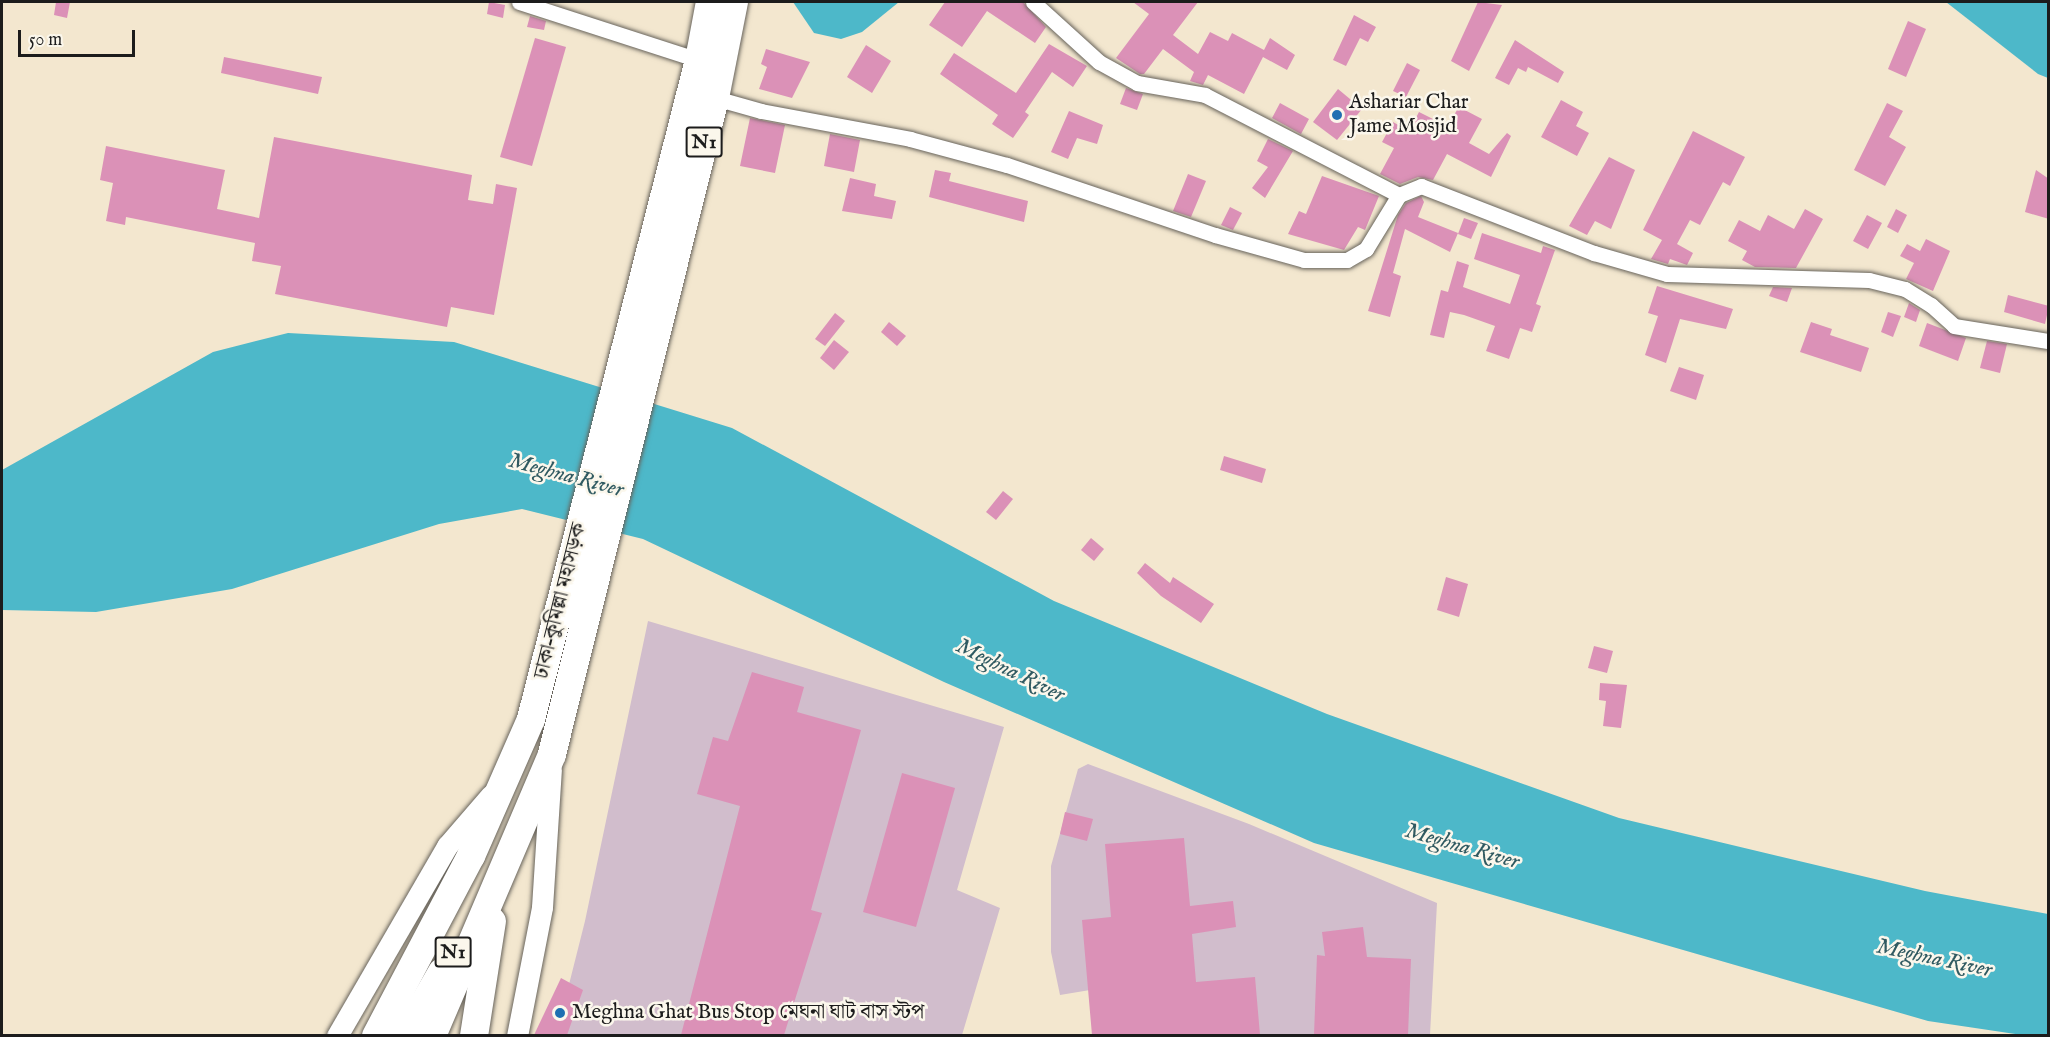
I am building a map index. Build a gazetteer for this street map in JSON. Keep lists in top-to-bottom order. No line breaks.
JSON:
{"streets":{"highway":["N1","ঢাকা–কুমিল্লা মহাসড়ক"]},"water":["Meghna River"],"places":["Ashariar Char Jame Mosjid","Meghna Ghat Bus Stop মেঘনা ঘাট বাস স্টপ"],"scale_bar":"50 m"}
